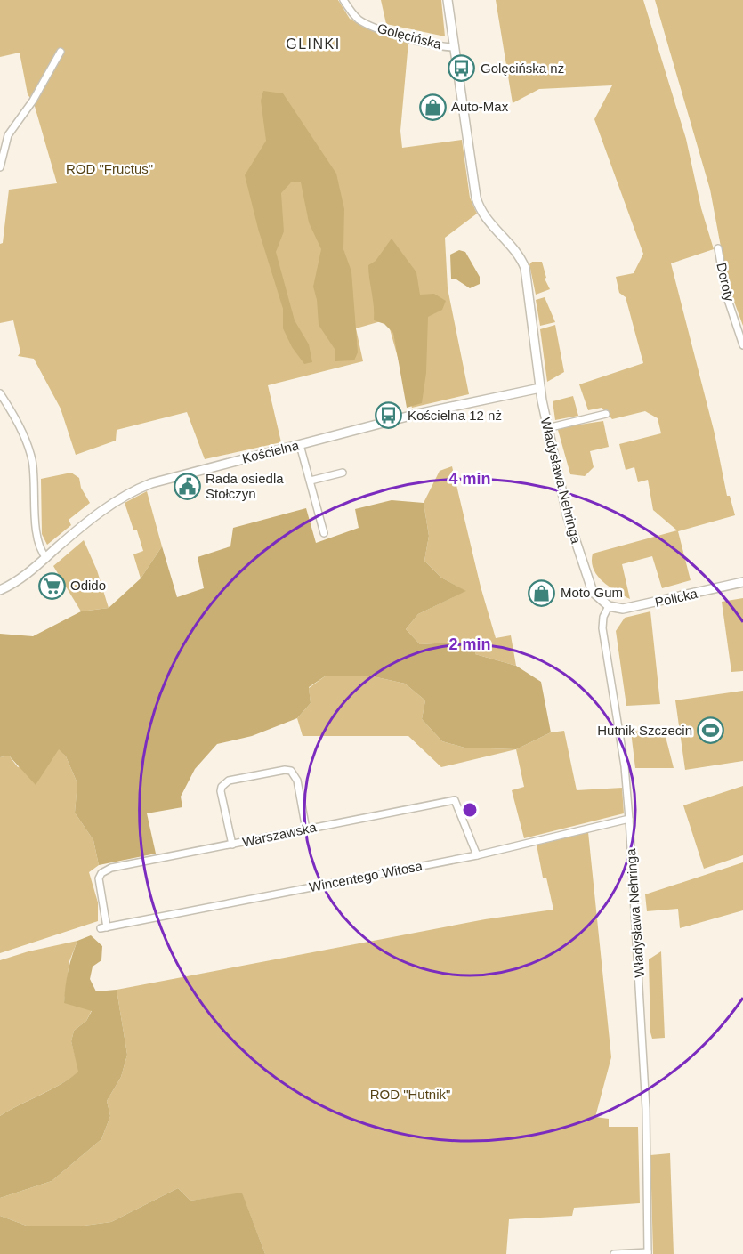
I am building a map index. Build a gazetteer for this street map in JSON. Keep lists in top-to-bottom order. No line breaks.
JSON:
{"streets":{"street":["Golęcińska","Doroty","Kościelna","Władysława Nehringa","Policka","Warszawska","Wincentego Witosa"]},"crossings":[["Golęcińska","Władysława Nehringa"],["Kościelna","Władysława Nehringa"],["Władysława Nehringa","Policka"],["Władysława Nehringa","Wincentego Witosa"],["Warszawska","Wincentego Witosa"]],"districts":["GLINKI"],"parks":["ROD \"Fructus\"","ROD \"Hutnik\""],"places":{"bus stop":["Golęcińska nż","Kościelna 12 nż"],"shop":["Auto-Max","Moto Gum"],"public building":["Rada osiedla Stołczyn"],"supermarket":["Odido"],"sports":["Hutnik Szczecin"]},"rings":["4 min","2 min"]}
